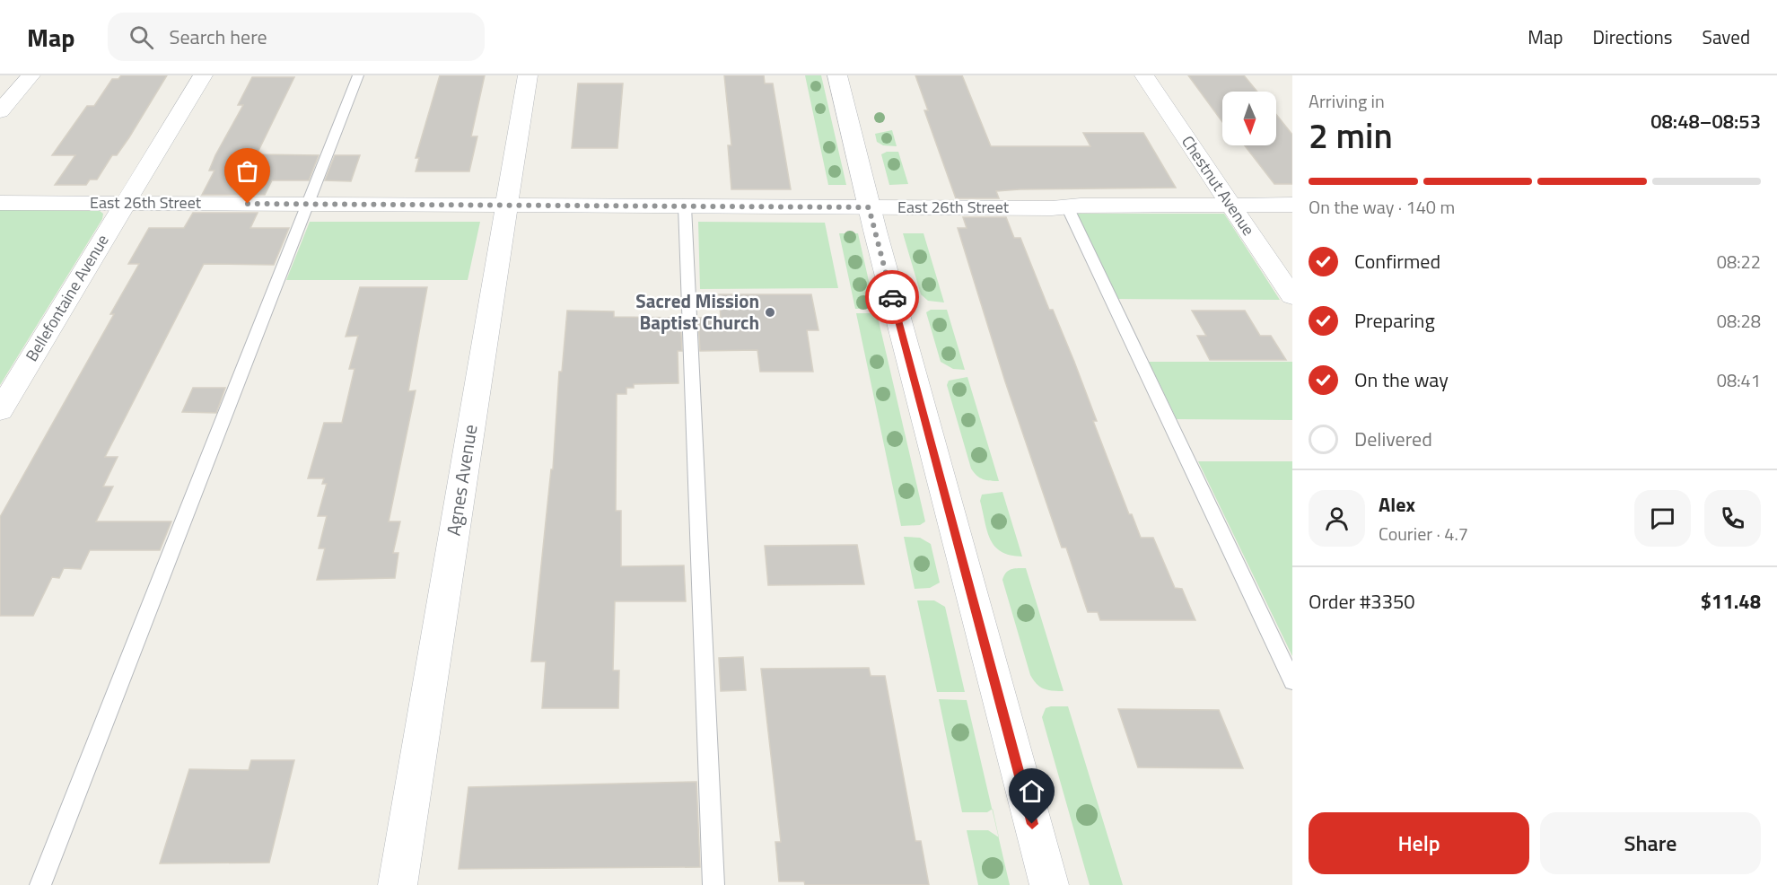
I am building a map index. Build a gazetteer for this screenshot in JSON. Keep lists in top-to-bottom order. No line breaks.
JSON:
{"streets":{"street":["Chestnut Avenue","East 26th Street","Bellefontaine Avenue","Agnes Avenue"]},"crossings":[["Chestnut Avenue","East 26th Street"],["East 26th Street","Bellefontaine Avenue"],["East 26th Street","Agnes Avenue"]],"places":["Sacred Mission Baptist Church"],"north":"bottom","page":{"header":"Map","search":"Search here","nav":["Map","Directions","Saved"],"heading":["2 min","Arriving in","08:48–08:53"],"panel":["Alex","Courier · 4.7","Order #3350","$11.48"],"bar":"On the way · 140 m","list":[["Confirmed","08:22"],["Preparing","08:28"],["On the way","08:41"],"Delivered"],"buttons":["Help","Share"]}}
